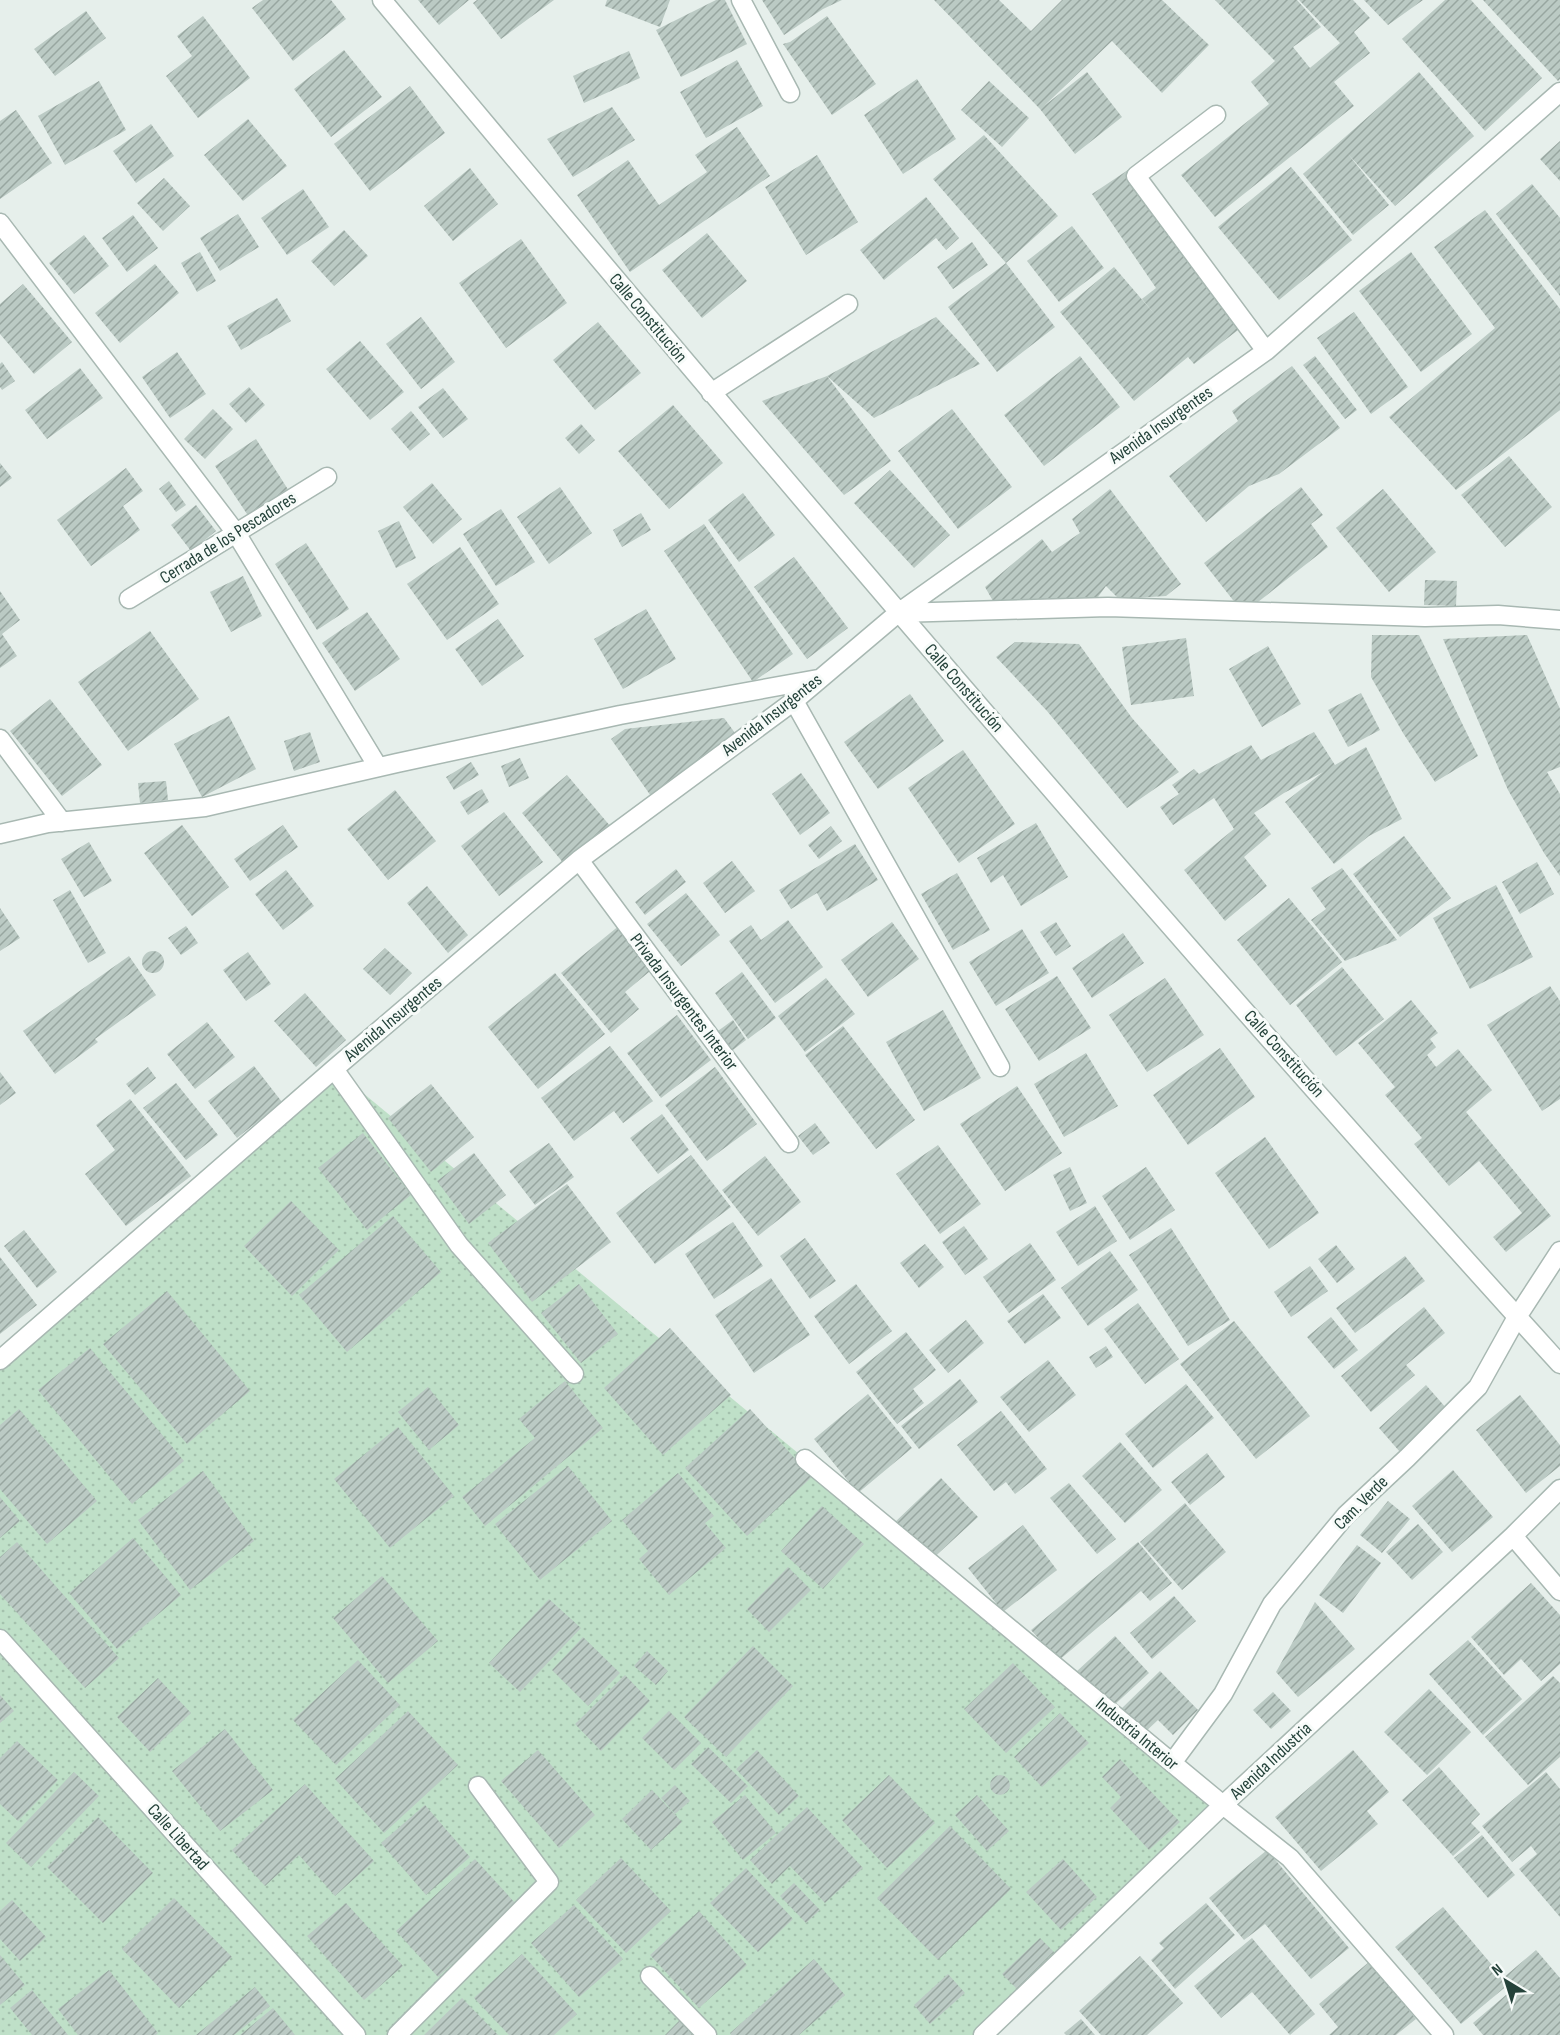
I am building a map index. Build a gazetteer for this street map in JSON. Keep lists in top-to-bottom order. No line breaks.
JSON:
{"streets":{"street":["Calle Constitución","Avenida Insurgentes","Cerrada de los Pescadores","Privada Insurgentes Interior","Cam. Verde","Industria Interior","Avenida Industria","Calle Libertad"]},"crossings":[["Calle Constitución","Avenida Insurgentes"],["Calle Constitución","Cam. Verde"],["Avenida Insurgentes","Privada Insurgentes Interior"],["Cam. Verde","Industria Interior"],["Industria Interior","Avenida Industria"]],"north":"top left"}
